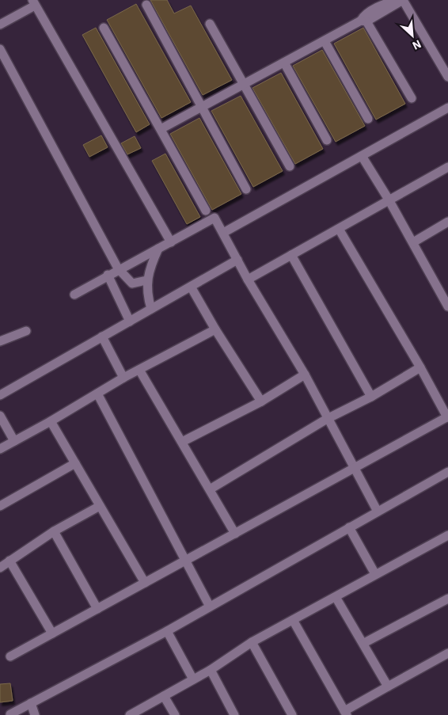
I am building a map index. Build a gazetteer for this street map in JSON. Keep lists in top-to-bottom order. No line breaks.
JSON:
{"north":"bottom right"}
